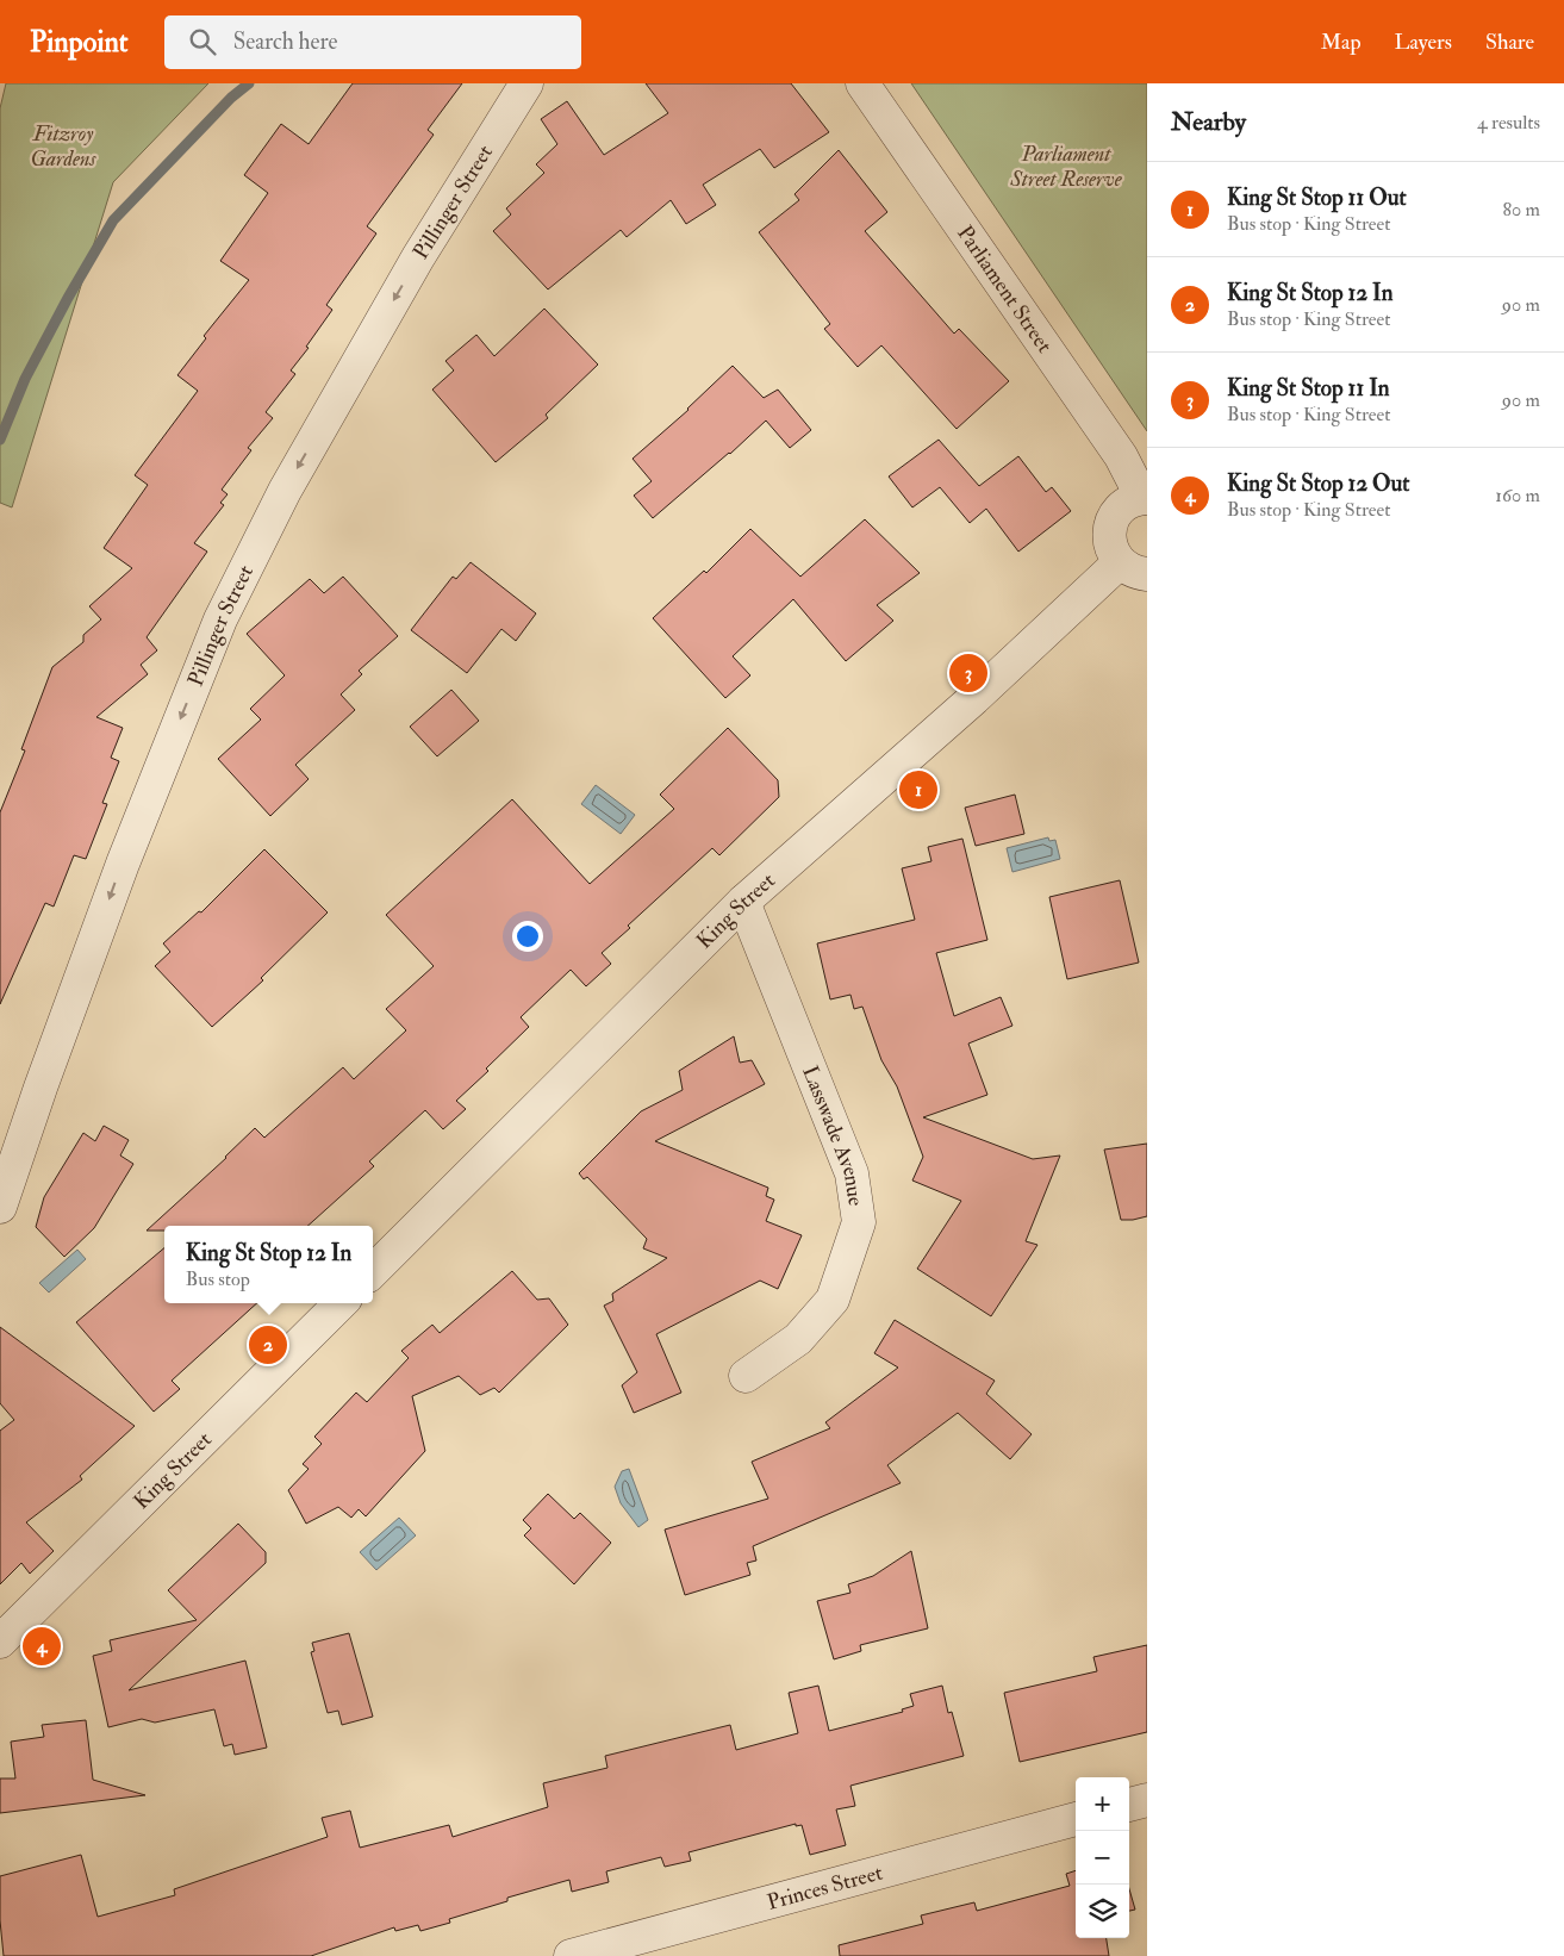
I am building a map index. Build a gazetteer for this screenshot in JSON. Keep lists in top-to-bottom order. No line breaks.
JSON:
{"streets":{"street":["Pillinger Street","Parliament Street","King Street","Lasswade Avenue","Princes Street"]},"crossings":[["King Street","Lasswade Avenue"]],"one_way":["Pillinger Street"],"parks":["Fitzroy Gardens","Parliament Street Reserve"],"page":{"header":"Pinpoint","search":"Search here","nav":["Map","Layers","Share"],"heading":["Nearby","4 results"],"list":[{"mark":"1","name":"King St Stop 11 Out","note":"Bus stop · King Street","value":"80 m"},{"mark":"2","name":"King St Stop 12 In","note":"Bus stop · King Street","value":"90 m"},{"mark":"3","name":"King St Stop 11 In","note":"Bus stop · King Street","value":"90 m"},{"mark":"4","name":"King St Stop 12 Out","note":"Bus stop · King Street","value":"160 m"}],"pins":["3","1","2","4"],"popup":["King St Stop 12 In","Bus stop"],"map_buttons":["+","−"]}}
